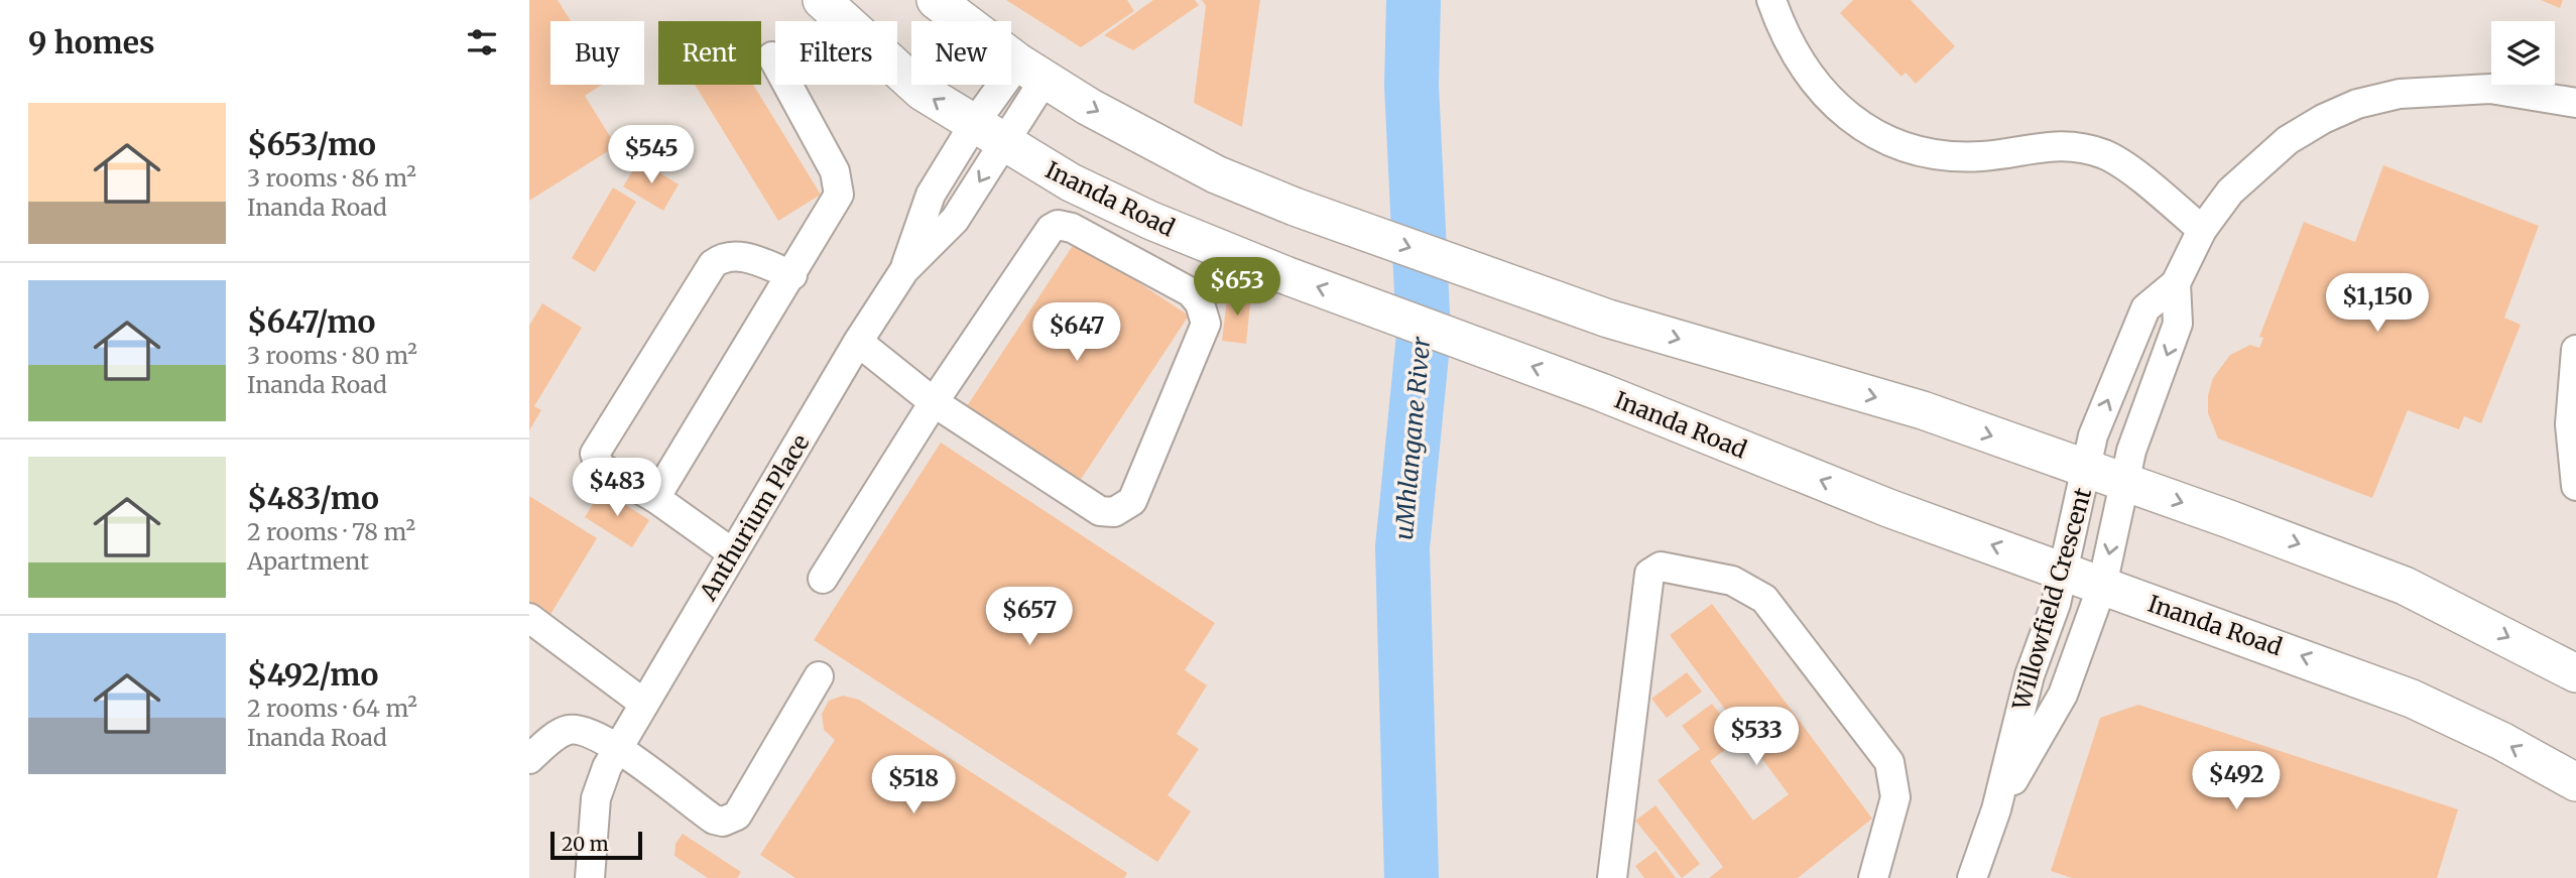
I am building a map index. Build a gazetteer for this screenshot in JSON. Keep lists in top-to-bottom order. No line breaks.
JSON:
{"streets":{"main road":["Inanda Road"],"street":["Anthurium Place","Willowfield Crescent"]},"crossings":[["Inanda Road","Anthurium Place"],["Inanda Road","Willowfield Crescent"]],"water":["uMhlangane River"],"scale_bar":"20 m","page":{"heading":"9 homes","chip":["Buy","Rent","Filters","New"],"list":[{"name":"$653/mo","note":"3 rooms · 86 m² · Inanda Road"},{"name":"$647/mo","note":"3 rooms · 80 m² · Inanda Road"},{"name":"$483/mo","note":"2 rooms · 78 m² · Apartment"},{"name":"$492/mo","note":"2 rooms · 64 m² · Inanda Road"}],"price":["$545","$653","$1,150","$647","$483","$657","$533","$492","$518"],"scale":"20 m"}}
